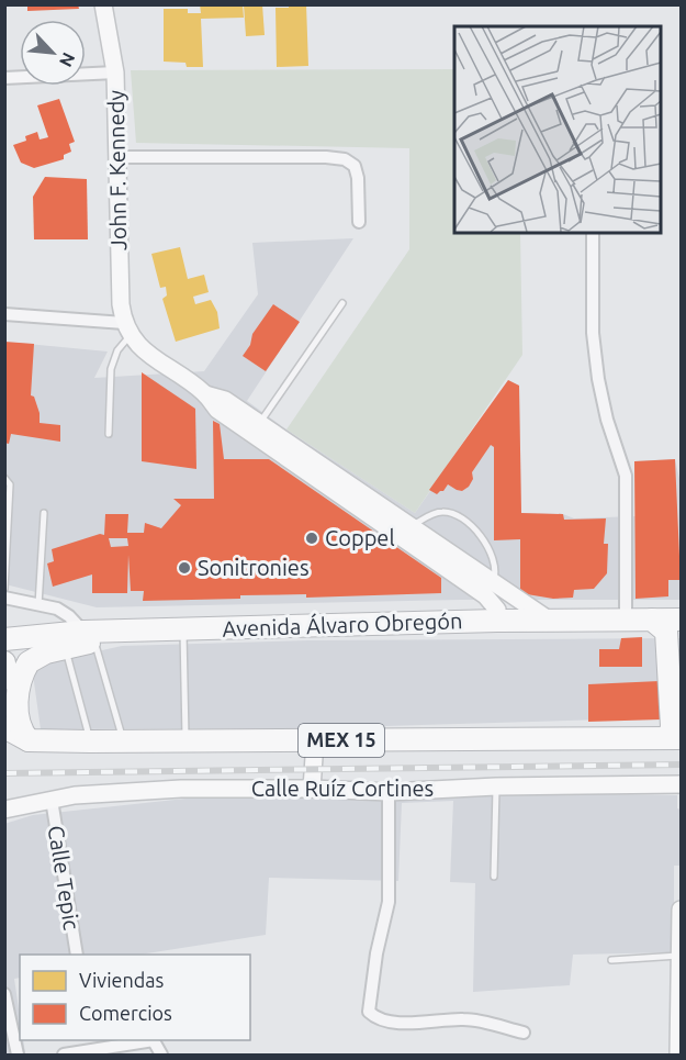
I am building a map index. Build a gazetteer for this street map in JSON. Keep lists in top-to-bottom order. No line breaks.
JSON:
{"streets":{"highway":["Avenida Álvaro Obregón","MEX 15"],"street":["John F. Kennedy","Calle Ruíz Cortines","Calle Tepic"]},"crossings":[["Calle Ruíz Cortines","Calle Tepic"]],"places":["Coppel","Sonitronies"],"legend":["Viviendas","Comercios"],"north":"bottom right"}
